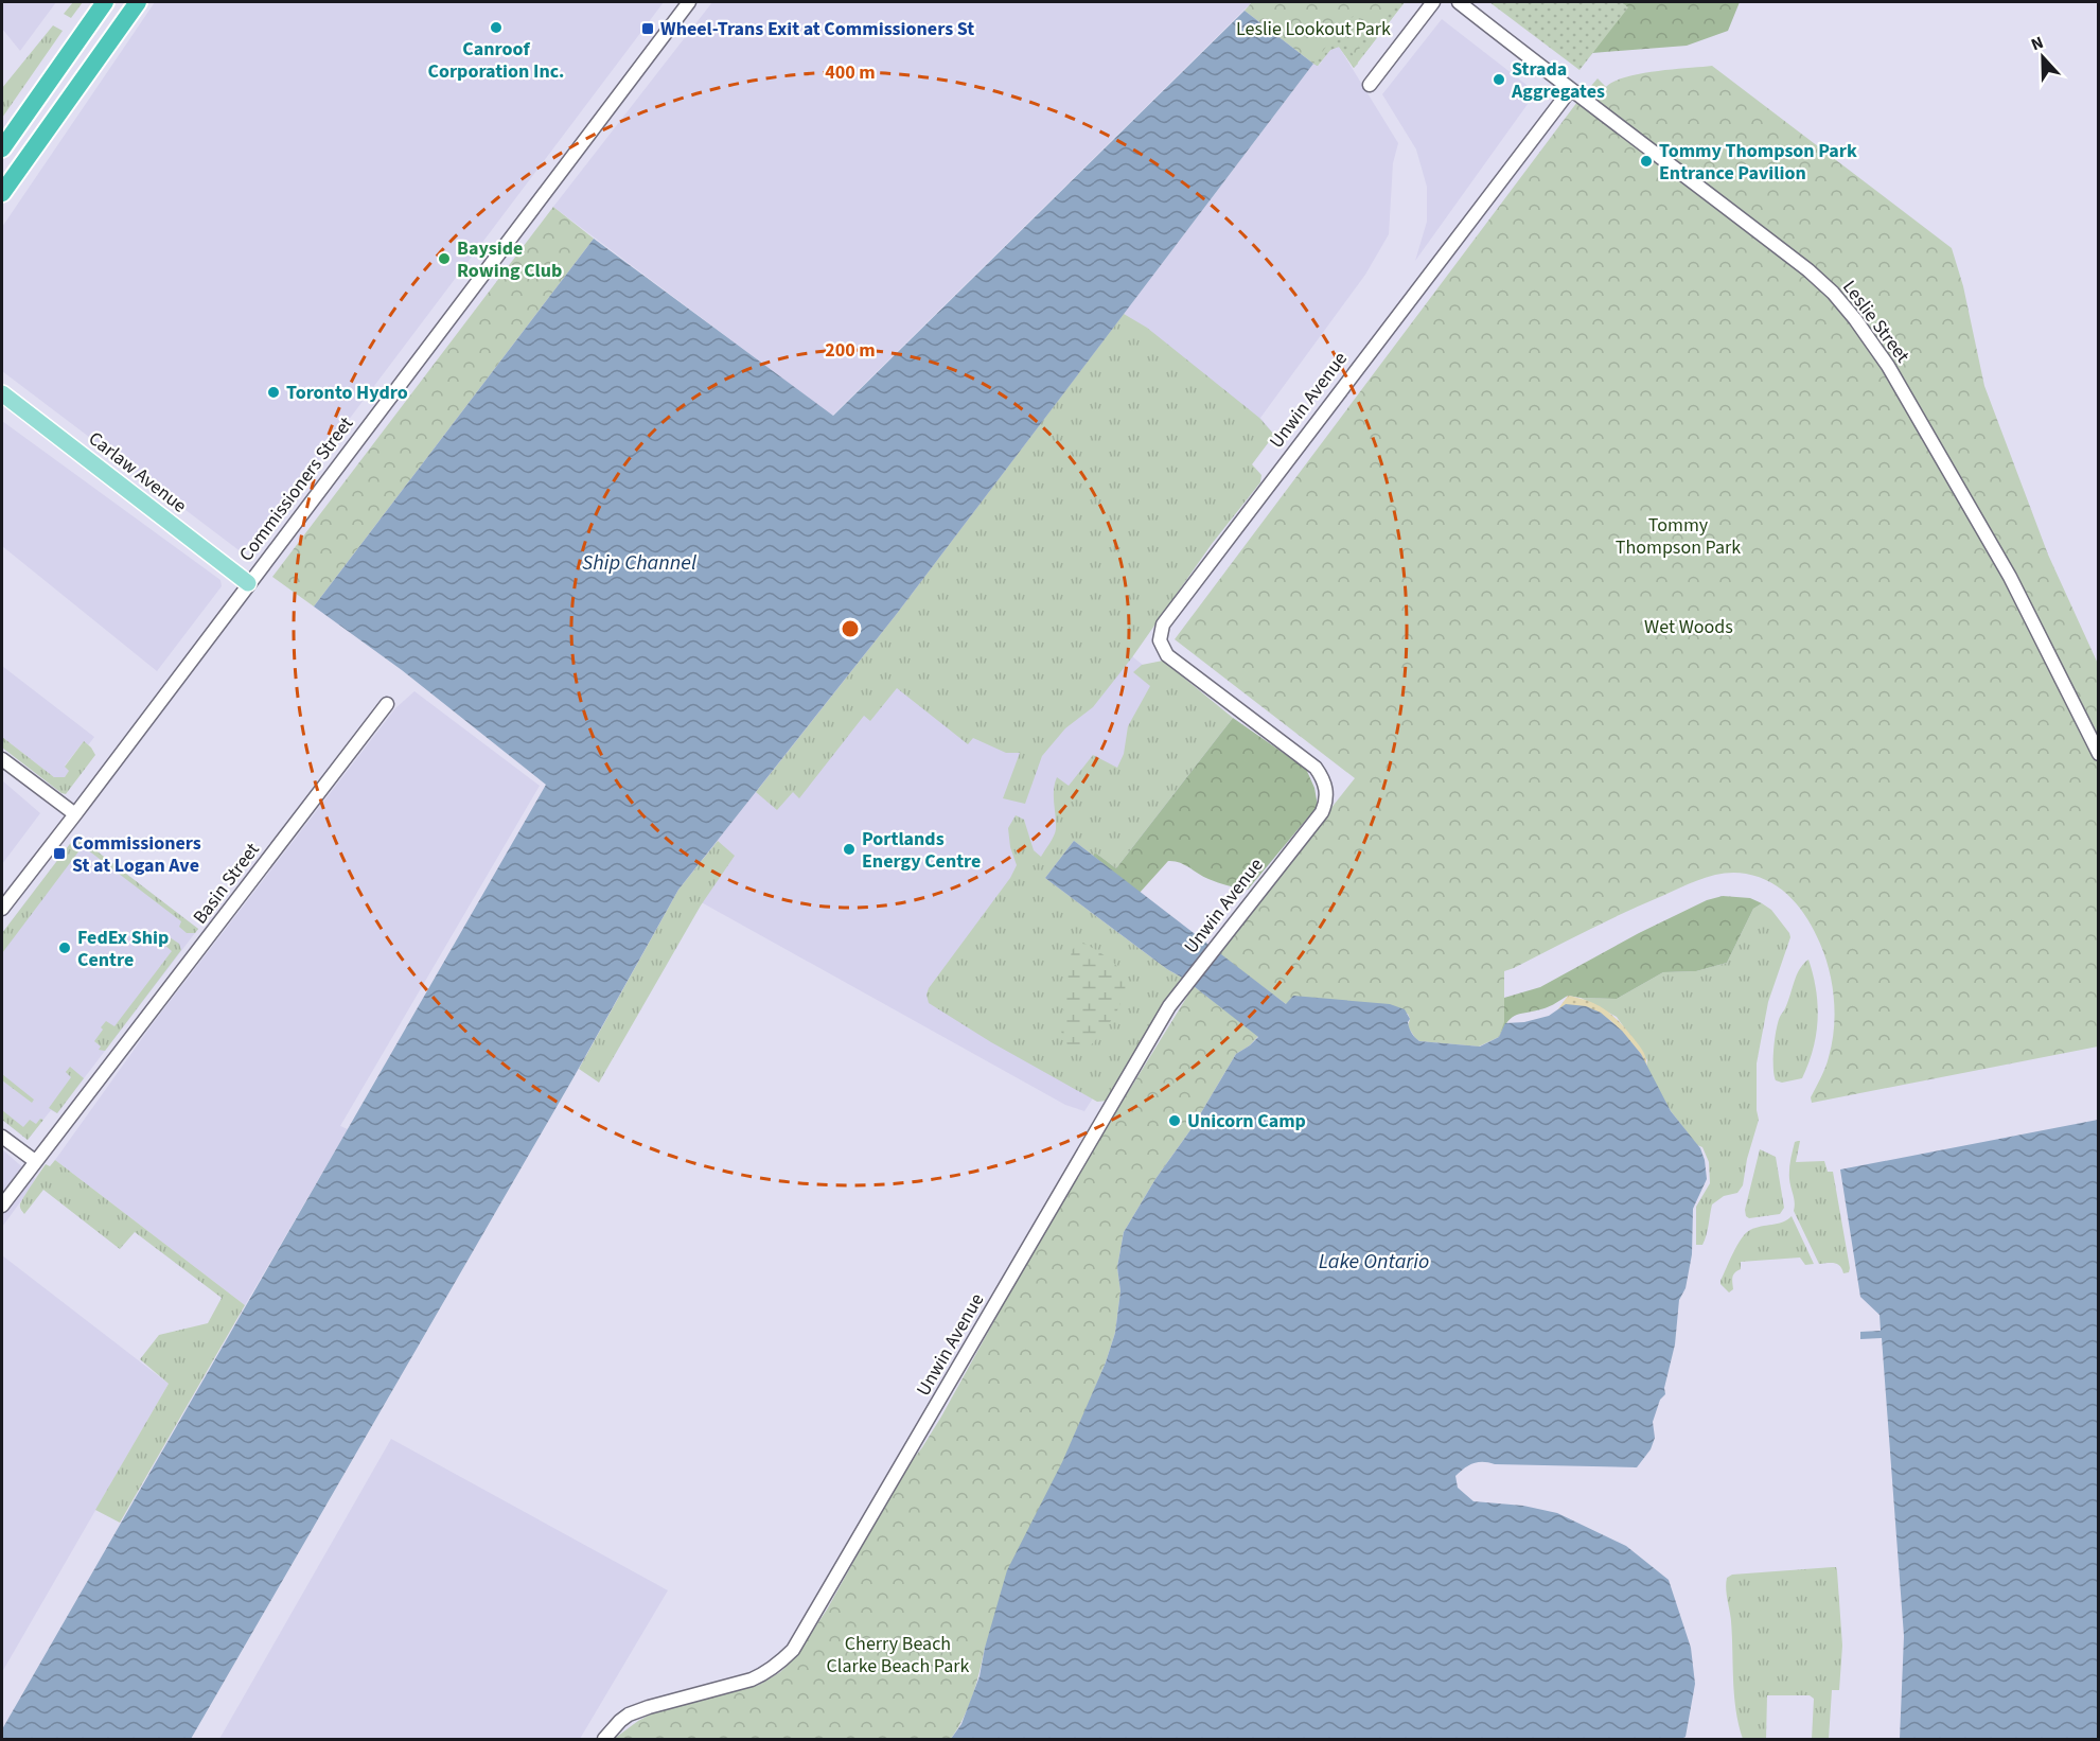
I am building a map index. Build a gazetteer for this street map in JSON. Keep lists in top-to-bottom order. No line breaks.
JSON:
{"streets":{"main road":["Carlaw Avenue"],"street":["Leslie Street","Unwin Avenue","Commissioners Street","Basin Street"]},"crossings":[["Leslie Street","Unwin Avenue"],["Carlaw Avenue","Commissioners Street"]],"water":["Ship Channel","Lake Ontario"],"parks":["Leslie Lookout Park","Tommy Thompson Park","Wet Woods","Cherry Beach Clarke Beach Park"],"places":{"other":["Canroof Corporation Inc.","Strada Aggregates","Tommy Thompson Park Entrance Pavilion","Bayside Rowing Club","Toronto Hydro","Portlands Energy Centre","FedEx Ship Centre","Unicorn Camp"],"transit":["Wheel-Trans Exit at Commissioners St","Commissioners St at Logan Ave"]},"north":"top","rings":["400 m","200 m"]}
